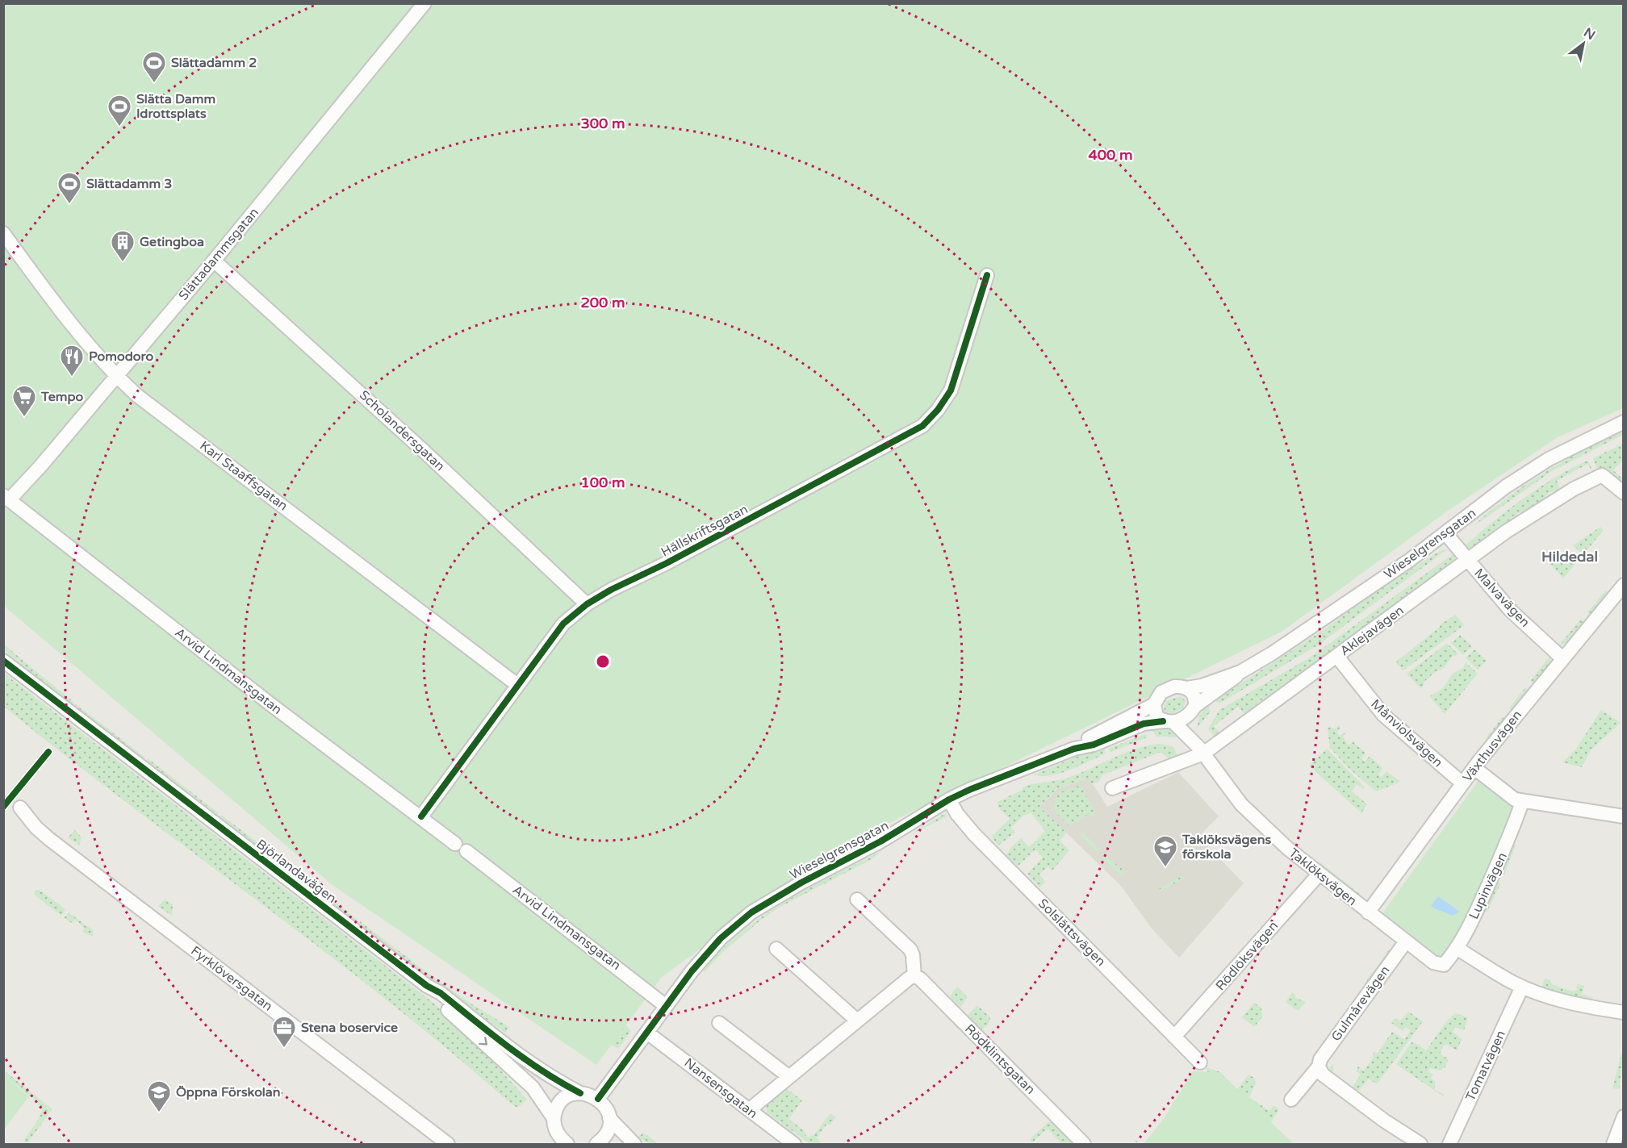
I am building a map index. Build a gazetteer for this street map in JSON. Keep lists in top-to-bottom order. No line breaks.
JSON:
{"streets":{"street":["Slättadammsgatan","Scholandersgatan","Karl Staaffsgatan","Hällskriftsgatan","Wieselgrensgatan","Malvavägen","Aklejavägen","Arvid Lindmansgatan","Månviolsvägen","Växthusvägen","Björlandavägen","Taklöksvägen","Lupinvägen","Solslättsvägen","Rödlöksvägen","Fyrklöversgatan","Gulmårevägen","Rödklintsgatan","Tomatvägen","Nansensgatan"]},"crossings":[["Slättadammsgatan","Scholandersgatan"],["Slättadammsgatan","Karl Staaffsgatan"],["Slättadammsgatan","Arvid Lindmansgatan"],["Scholandersgatan","Hällskriftsgatan"],["Karl Staaffsgatan","Hällskriftsgatan"],["Hällskriftsgatan","Arvid Lindmansgatan"],["Wieselgrensgatan","Malvavägen"],["Wieselgrensgatan","Arvid Lindmansgatan"],["Wieselgrensgatan","Björlandavägen"],["Wieselgrensgatan","Taklöksvägen"],["Wieselgrensgatan","Solslättsvägen"],["Wieselgrensgatan","Nansensgatan"],["Malvavägen","Aklejavägen"],["Malvavägen","Växthusvägen"],["Aklejavägen","Månviolsvägen"],["Aklejavägen","Taklöksvägen"],["Månviolsvägen","Växthusvägen"],["Växthusvägen","Taklöksvägen"],["Taklöksvägen","Lupinvägen"],["Taklöksvägen","Rödlöksvägen"],["Taklöksvägen","Gulmårevägen"],["Solslättsvägen","Rödlöksvägen"]],"districts":["Hildedal"],"places":{"sports":["Slättadamm 2","Slätta Damm Idrottsplats","Slättadamm 3"],"building":["Getingboa"],"restaurant":["Pomodoro"],"supermarket":["Tempo"],"school or university":["Taklöksvägens förskola","Öppna Förskolan"],"office":["Stena boservice"]},"north":"top right","rings":["300 m","400 m","200 m","100 m"]}
